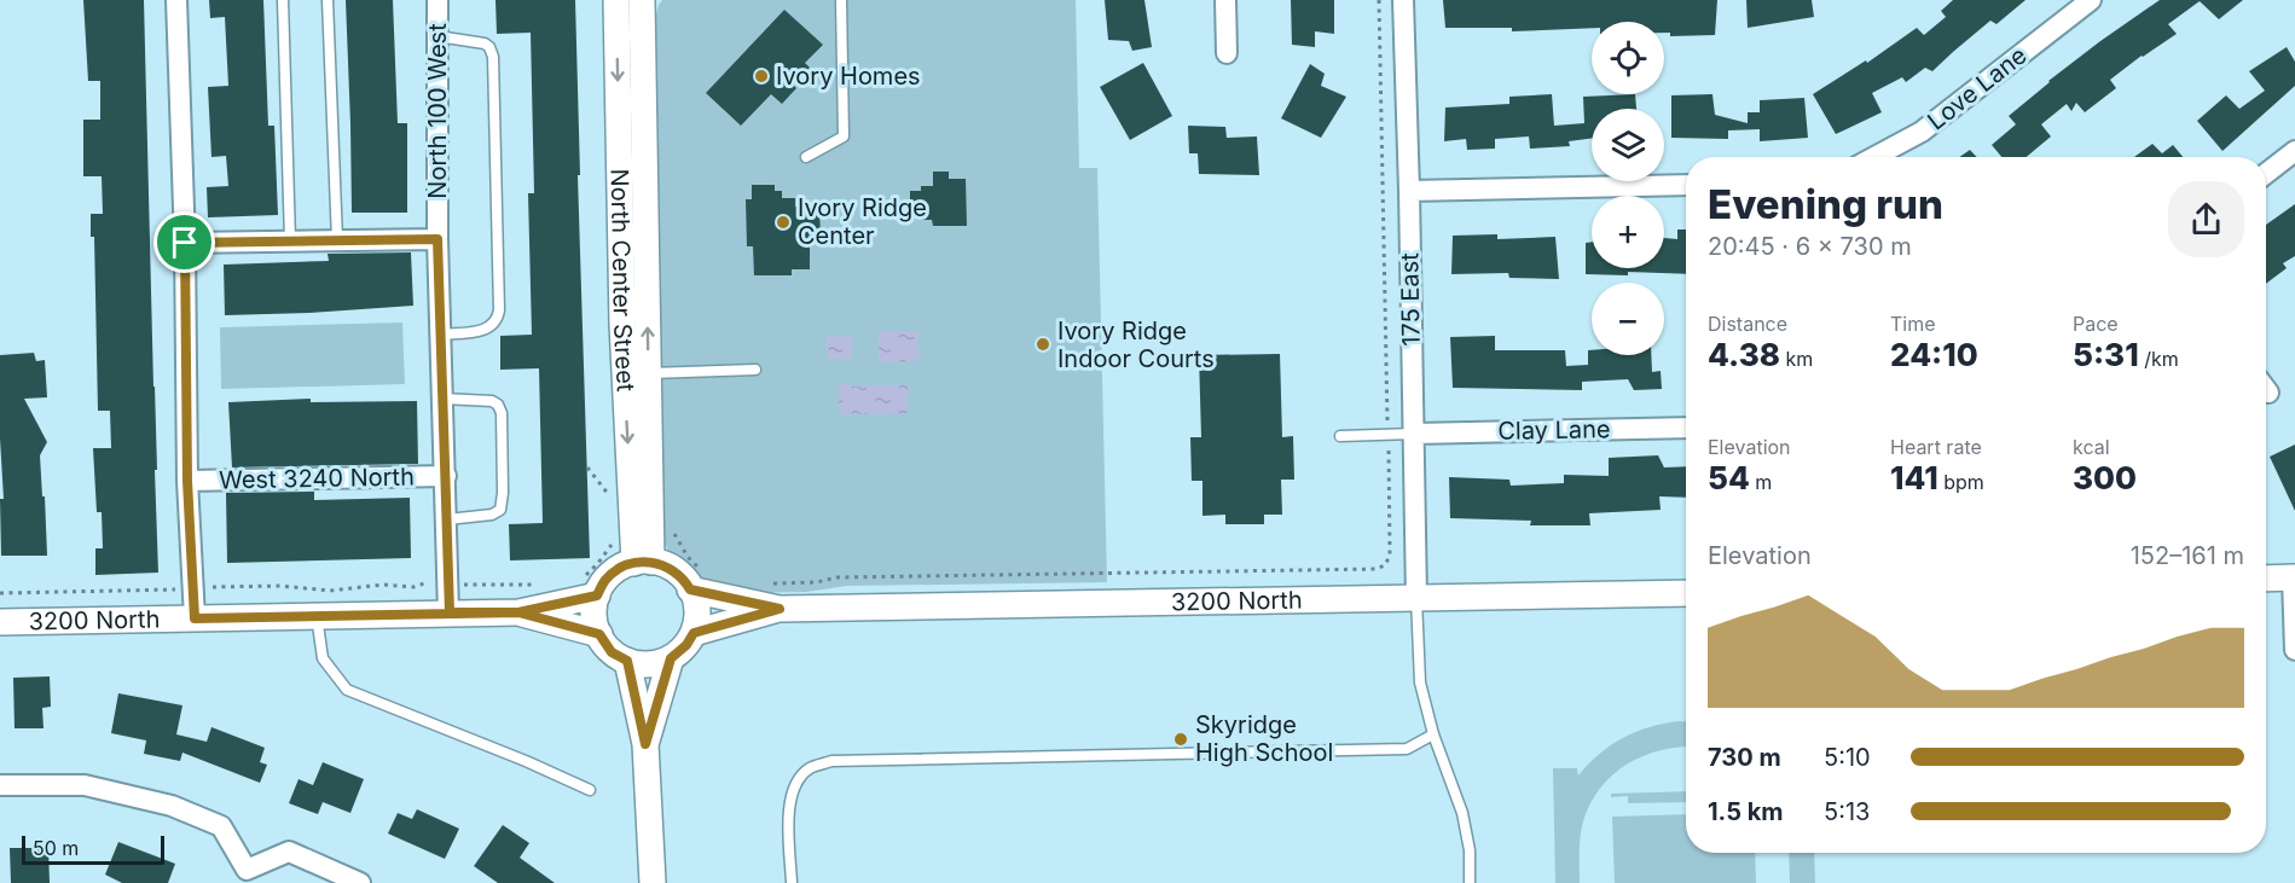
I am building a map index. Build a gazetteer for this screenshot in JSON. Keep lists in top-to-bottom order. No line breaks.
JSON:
{"streets":{"street":["Love Lane","North 100 West","North Center Street","175 East","Clay Lane","West 3240 North","3200 North"]},"crossings":[["North 100 West","West 3240 North"],["North 100 West","3200 North"],["175 East","Clay Lane"],["175 East","3200 North"]],"places":["Ivory Homes","Ivory Ridge Center","Ivory Ridge Indoor Courts","Skyridge High School"],"scale_bar":"50 m","page":{"map_buttons":["+","−"],"heading":["Evening run","20:45 · 6 × 730 m"],"stats":[["Distance","4.38 km"],["Time","24:10"],["Pace","5:31 /km"],["Elevation","54 m"],["Heart rate","141 bpm"],["kcal","300"]],"chart":["Elevation","152–161 m"],"list":[{"name":"730 m","note":"5:10"},{"name":"1.5 km","note":"5:13"}],"scale":"50 m"}}
